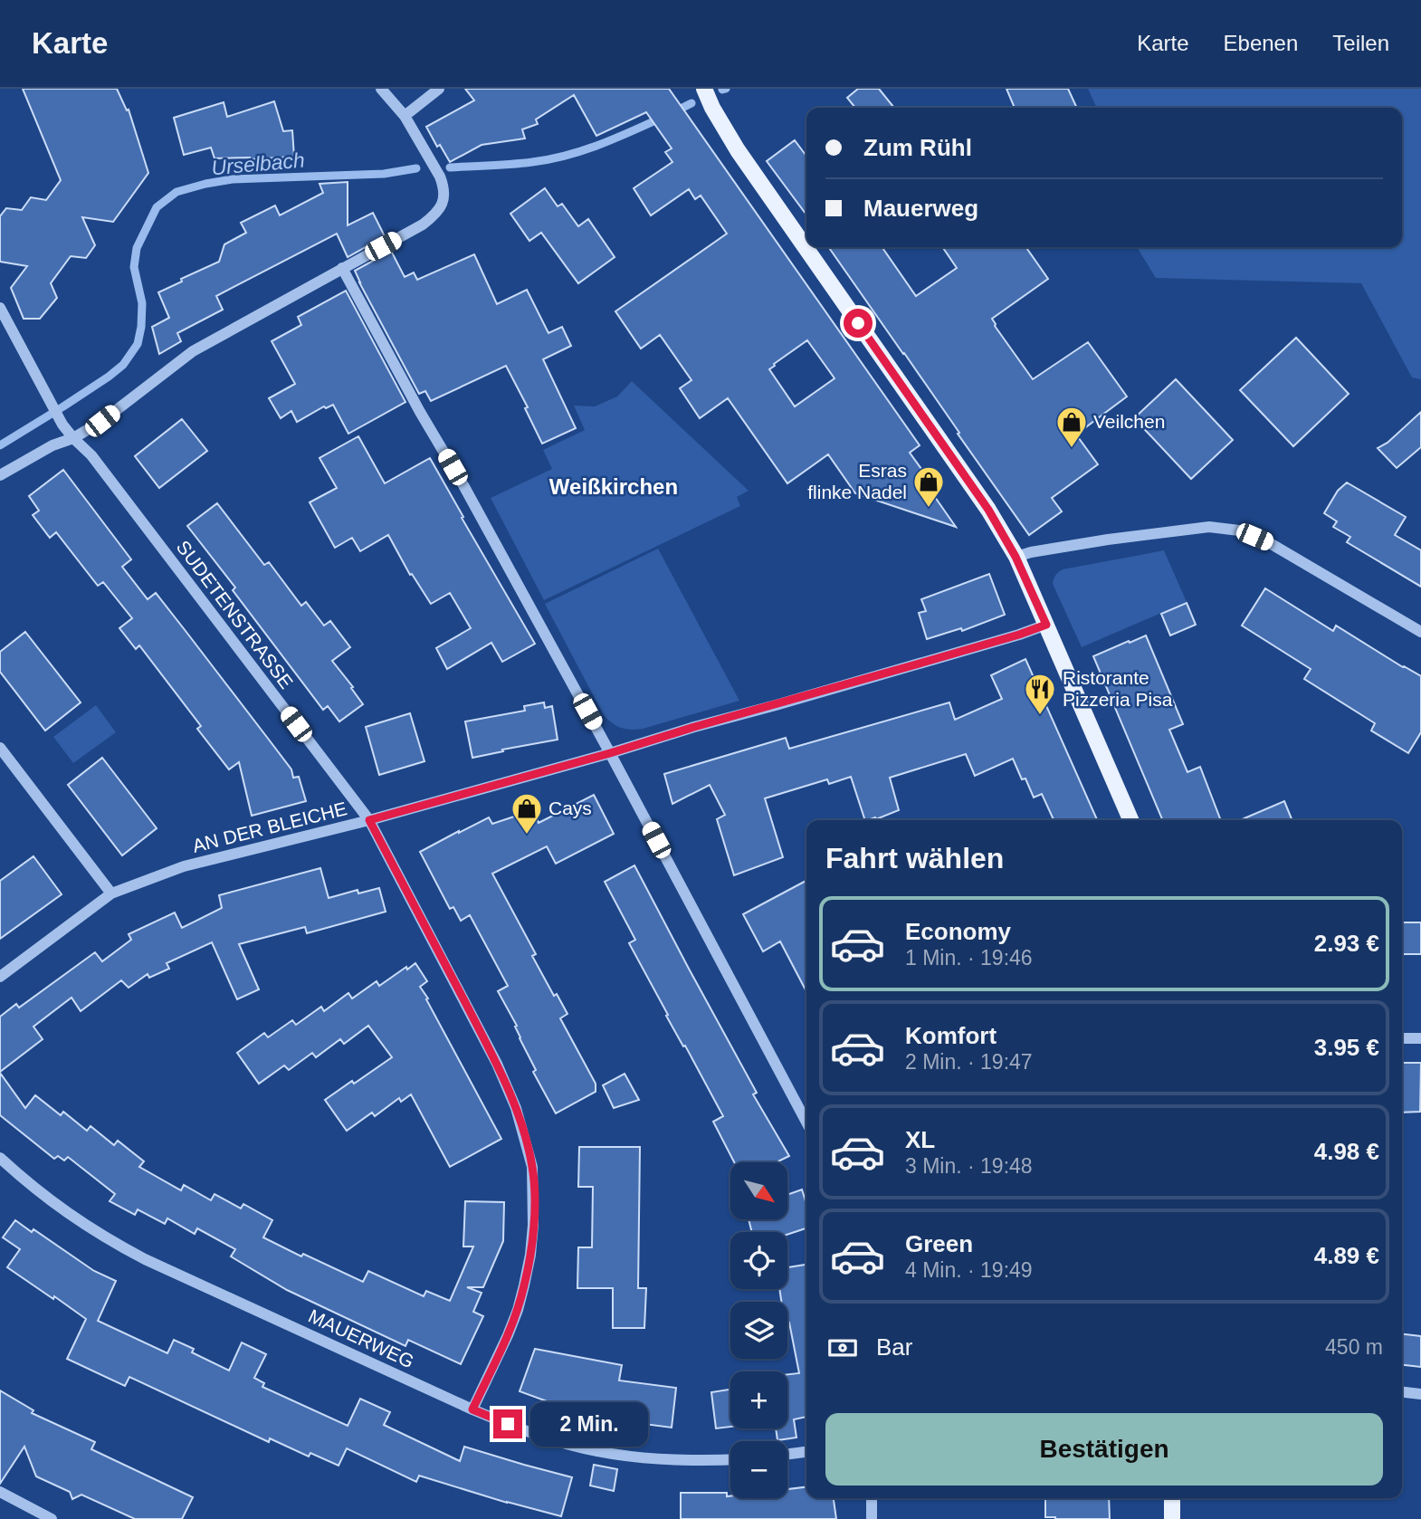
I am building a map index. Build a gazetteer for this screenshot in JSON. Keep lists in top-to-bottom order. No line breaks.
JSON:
{"streets":{"street":["SUDETENSTRASSE","AN DER BLEICHE","MAUERWEG"]},"crossings":[["SUDETENSTRASSE","AN DER BLEICHE"],["SUDETENSTRASSE","MAUERWEG"]],"districts":["Weißkirchen"],"water":["Urselbach"],"places":{"shop":["Veilchen","Esras flinke Nadel","Cays"],"restaurant":["Ristorante Pizzeria Pisa"]},"north":"bottom right","page":{"header":"Karte","nav":["Karte","Ebenen","Teilen"],"banner":["Zum Rühl","Mauerweg"],"heading":"Fahrt wählen","list":[{"name":"Economy","note":"1 Min. · 19:46","value":"2.93 €"},{"name":"Komfort","note":"2 Min. · 19:47","value":"3.95 €"},{"name":"XL","note":"3 Min. · 19:48","value":"4.98 €"},{"name":"Green","note":"4 Min. · 19:49","value":"4.89 €"}],"map_buttons":["+","−"],"pay":["Bar","450 m"],"buttons":"Bestätigen","bubble":"2 Min."}}
